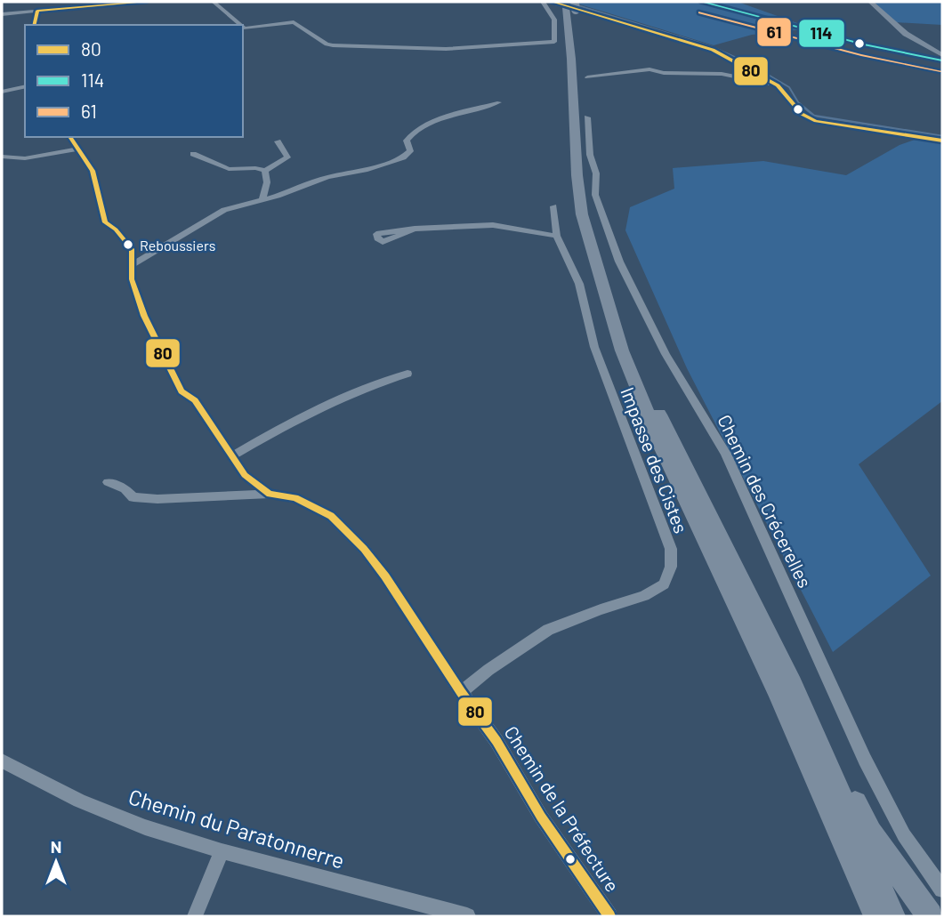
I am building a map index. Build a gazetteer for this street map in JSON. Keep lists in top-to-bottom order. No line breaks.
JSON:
{"streets":{"street":["Impasse des Cistes","Chemin des Crécerelles","Chemin de la Préfecture","Chemin du Paratonnerre"]},"crossings":[["Impasse des Cistes","Chemin de la Préfecture"]],"places":["Reboussiers"],"lines":["transit line 80","transit line 114","transit line 61"],"legend":["80","114","61"],"north":"top"}
